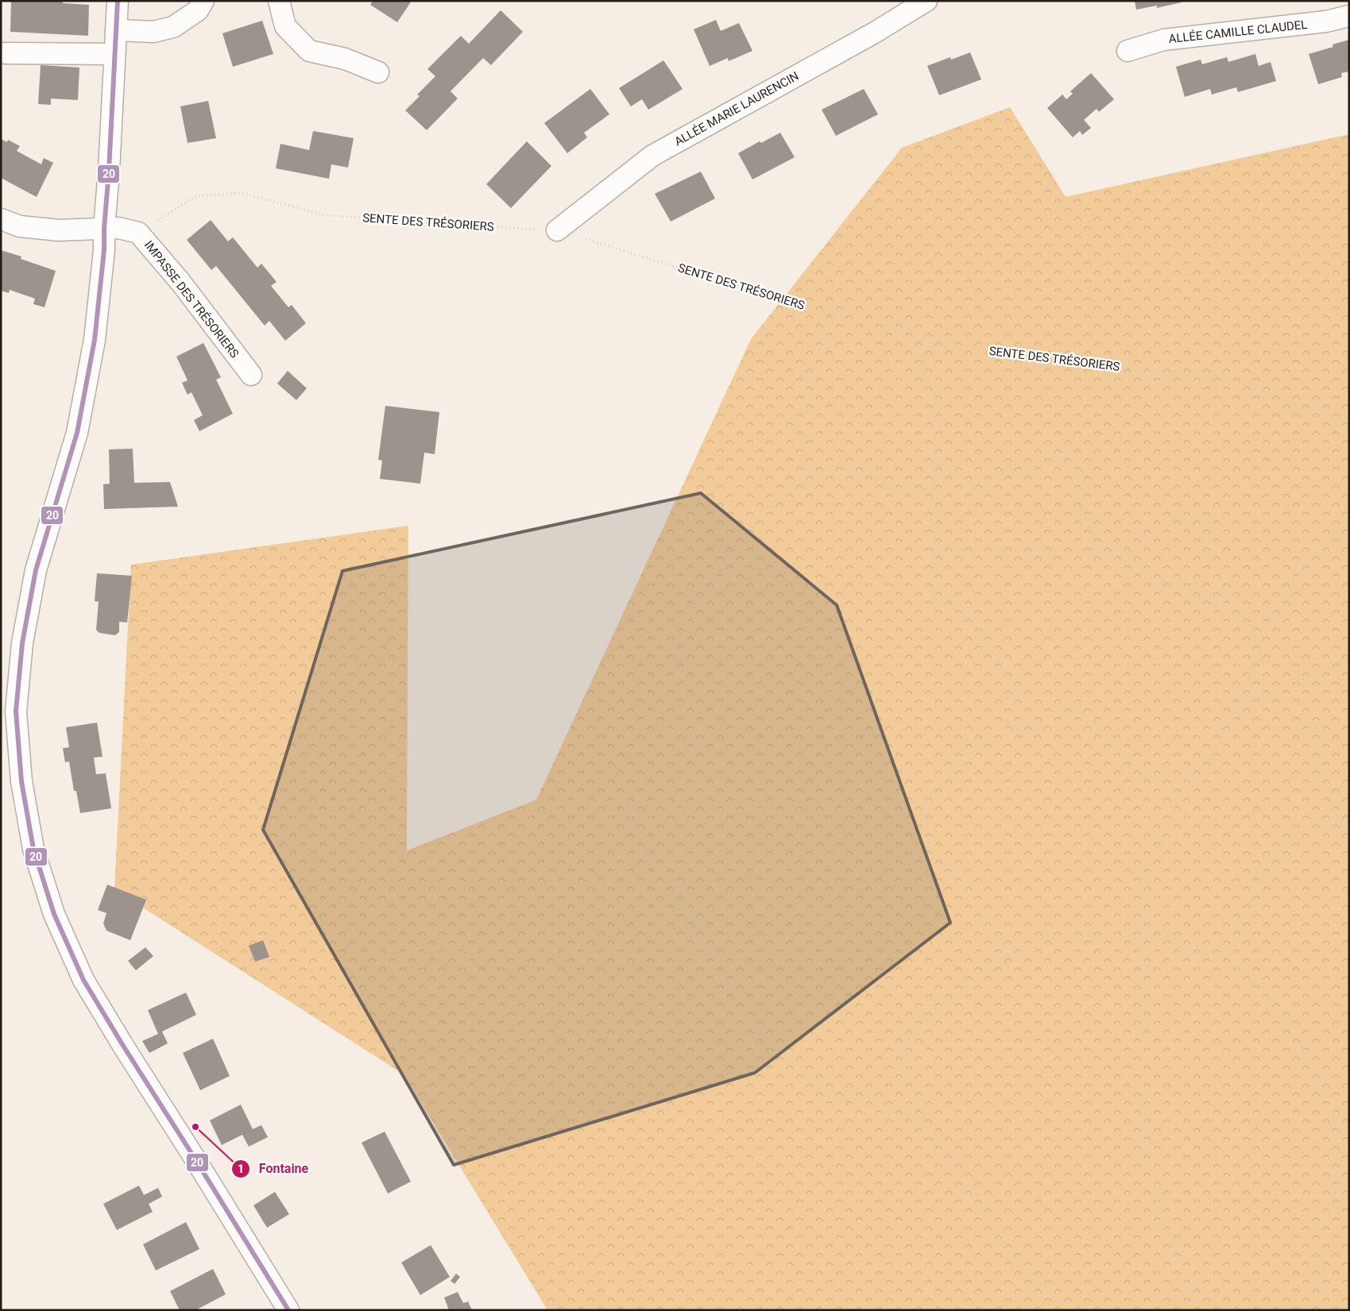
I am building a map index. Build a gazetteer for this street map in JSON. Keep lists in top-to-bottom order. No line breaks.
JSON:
{"streets":{"street":["ALLÉE CAMILLE CLAUDEL","ALLÉE MARIE LAURENCIN","IMPASSE DES TRÉSORIERS"],"path":["SENTE DES TRÉSORIERS"]},"crossings":[["ALLÉE MARIE LAURENCIN","SENTE DES TRÉSORIERS"],["SENTE DES TRÉSORIERS","IMPASSE DES TRÉSORIERS"]],"places":["Fontaine"],"lines":["transit line 20"]}
